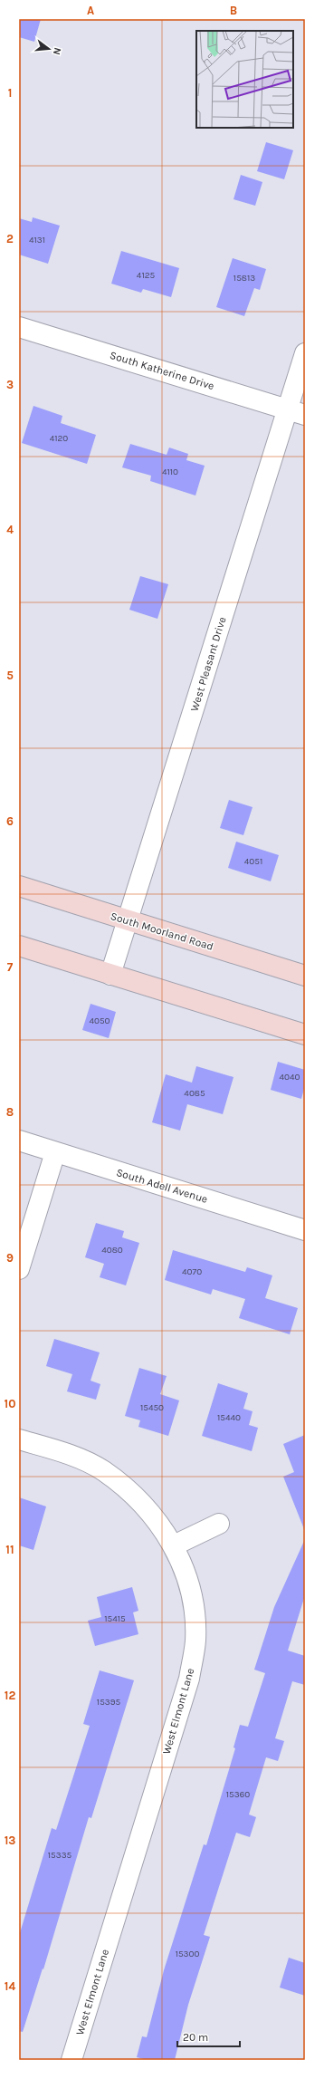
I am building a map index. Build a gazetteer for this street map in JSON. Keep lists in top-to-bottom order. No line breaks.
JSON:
{"streets":{"main road":["South Moorland Road"],"street":["South Katherine Drive","West Pleasant Drive","South Adell Avenue","West Elmont Lane"]},"crossings":[["South Katherine Drive","West Pleasant Drive"],["West Pleasant Drive","South Moorland Road"]],"house_numbers":["4131","4125","15813","4120","4110","4051","4050","4040","4085","4080","4070","15450","15440","15415","15395","15360","15335","15300"],"scale_bar":"20 m","north":"right","grid":{"columns":["A","B"],"rows":["1","2","3","4","5","6","7","8","9","10","11","12","13","14"]}}
